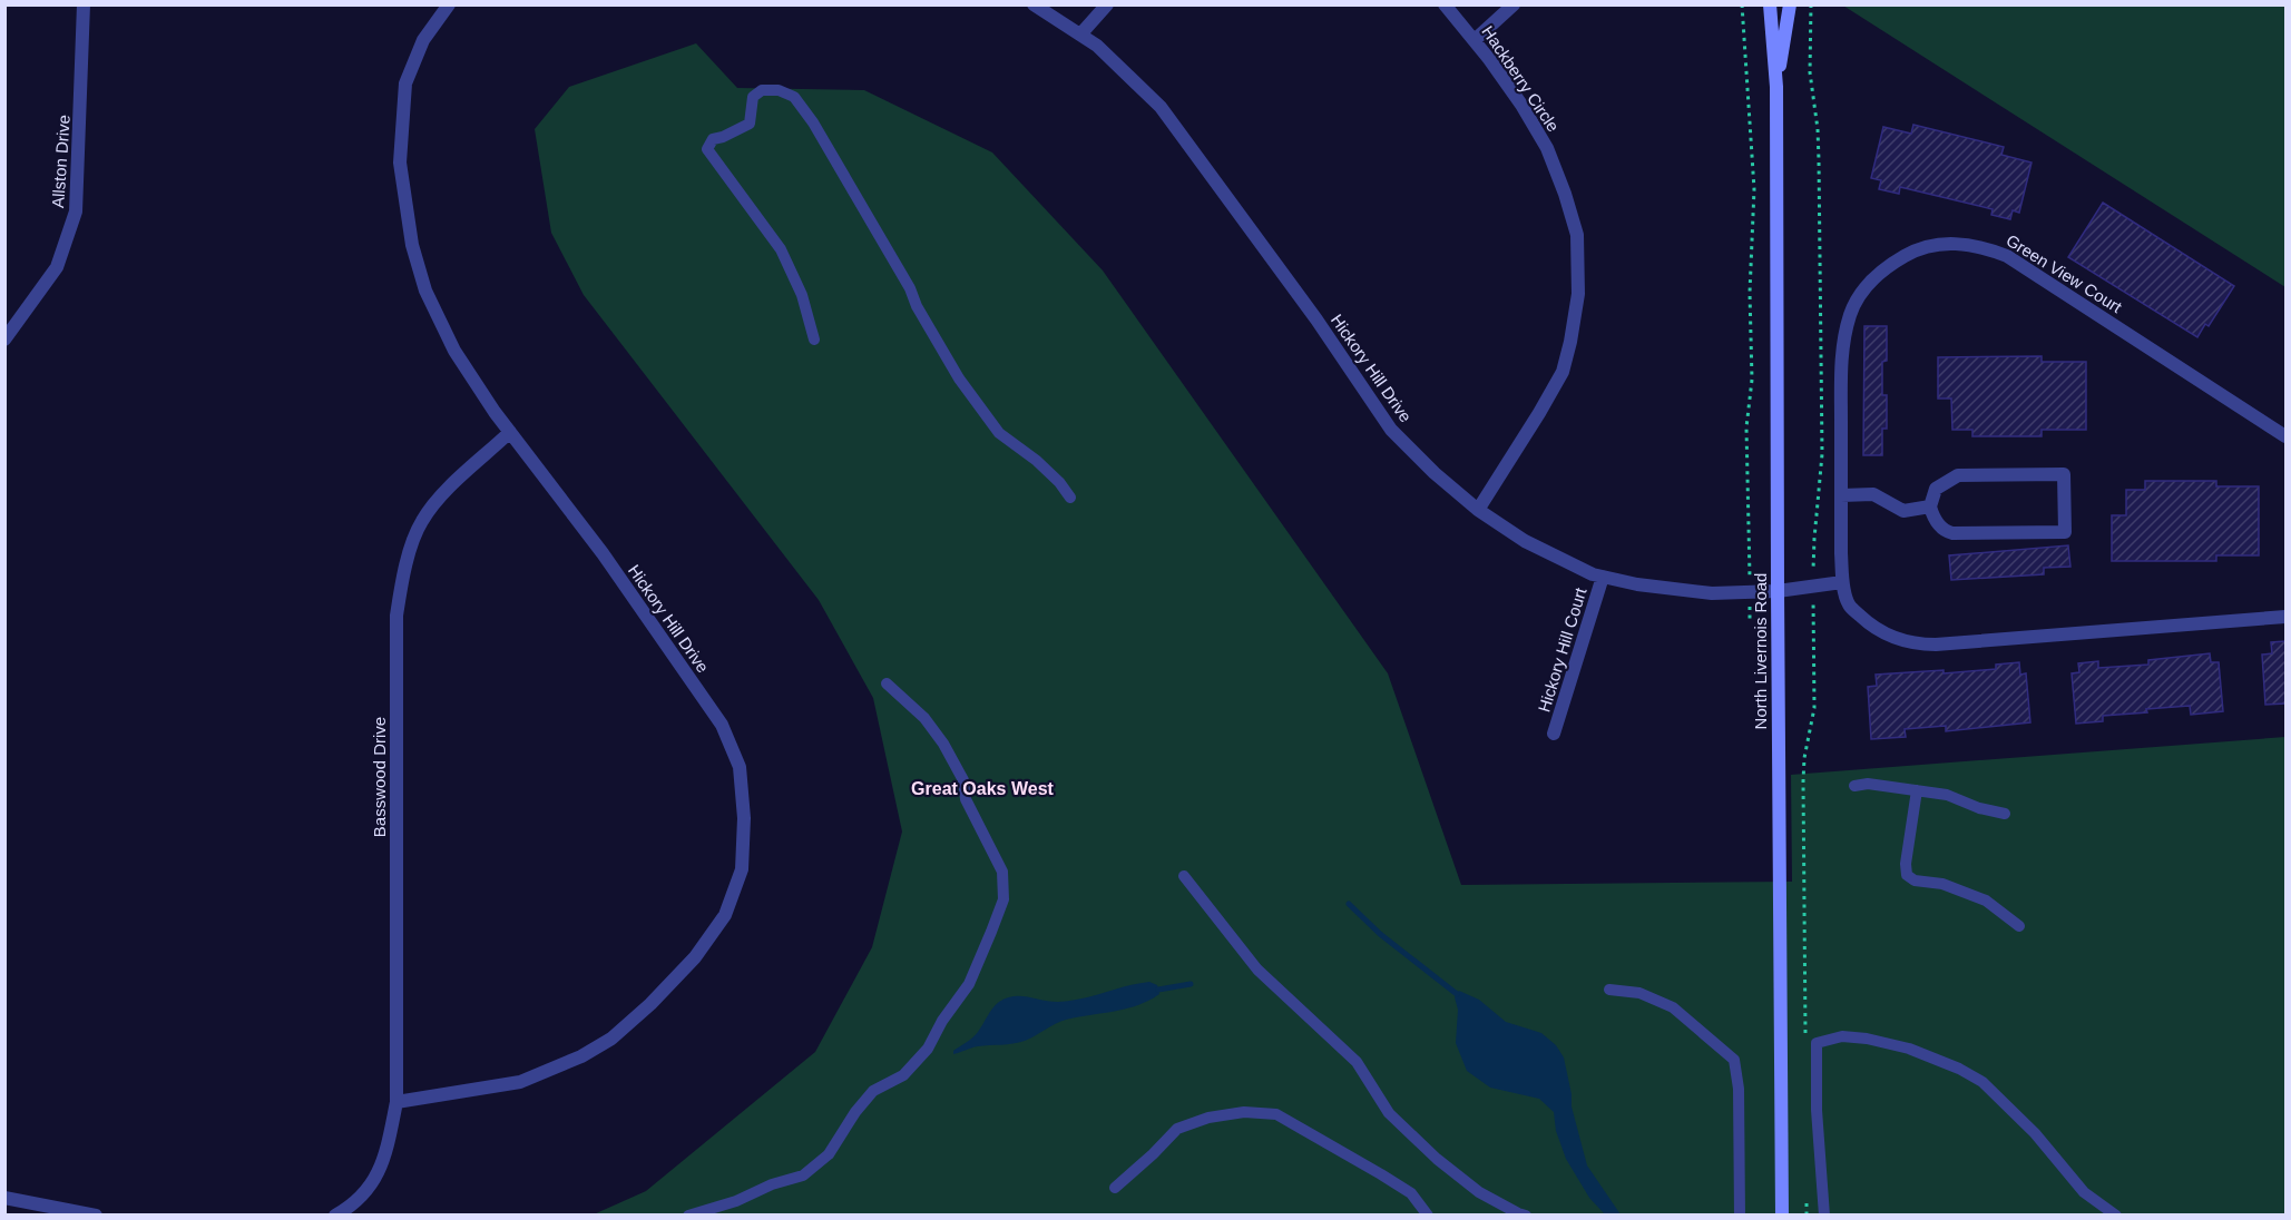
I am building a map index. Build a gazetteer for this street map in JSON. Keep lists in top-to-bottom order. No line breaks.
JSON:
{"streets":{"main road":["North Livernois Road"],"street":["Hackberry Circle","Allston Drive","Green View Court","Hickory Hill Drive","Hickory Hill Court","Basswood Drive"]},"crossings":[["Hackberry Circle","Hickory Hill Drive"],["Hickory Hill Drive","Hickory Hill Court"],["Hickory Hill Drive","North Livernois Road"],["Hickory Hill Drive","Basswood Drive"]],"districts":["Great Oaks West"]}
